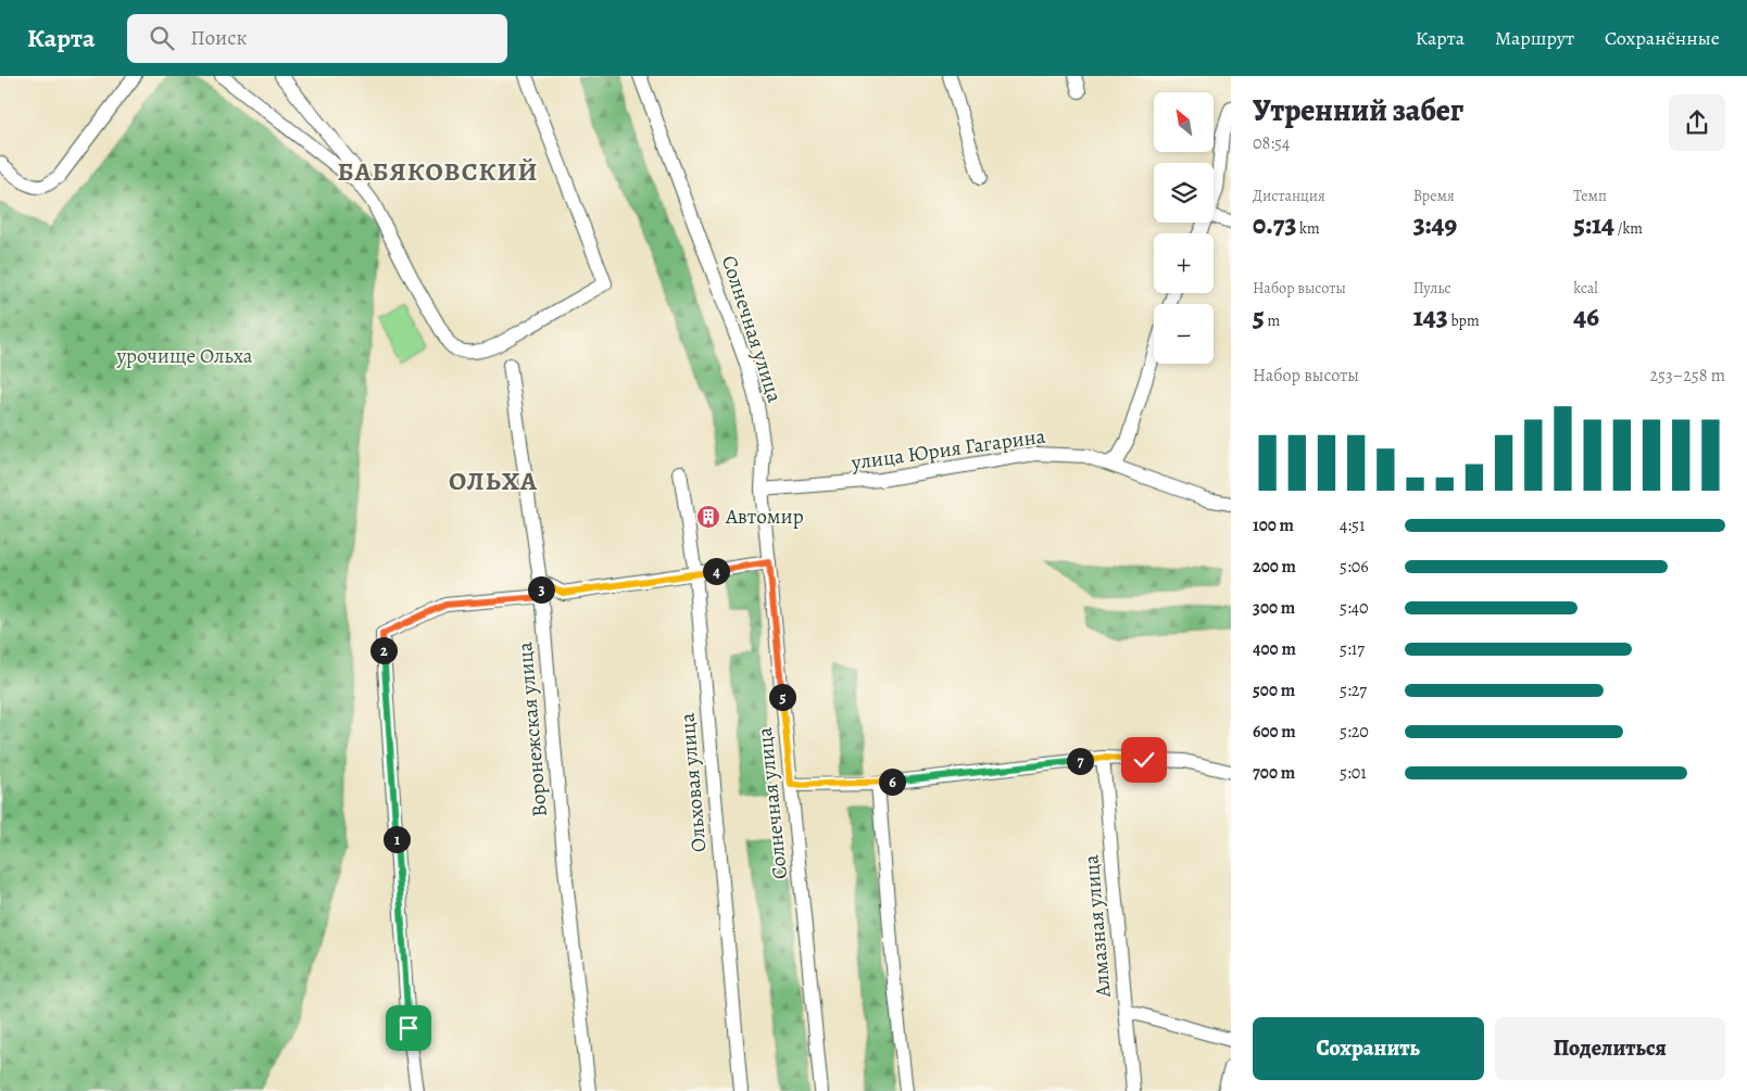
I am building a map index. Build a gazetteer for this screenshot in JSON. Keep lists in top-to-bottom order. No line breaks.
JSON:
{"streets":{"street":["Солнечная улица","улица Юрия Гагарина","Воронежская улица","Ольховая улица","Алмазная улица"]},"crossings":[["Солнечная улица","улица Юрия Гагарина"]],"districts":["БАБЯКОВСКИЙ","ОЛЬХА"],"parks":["урочище Ольха"],"places":{"building":["Автомир"]},"north":"top left","page":{"header":"Карта","search":"Поиск","nav":["Карта","Маршрут","Сохранённые"],"heading":["Утренний забег","08:54"],"map_buttons":["+","−"],"stats":[["Дистанция","0.73 km"],["Время","3:49"],["Темп","5:14 /km"],["Набор высоты","5 m"],["Пульс","143 bpm"],["kcal","46"]],"chart":["Набор высоты","253–258 m"],"list":[{"name":"100 m","note":"4:51"},{"name":"200 m","note":"5:06"},{"name":"300 m","note":"5:40"},{"name":"400 m","note":"5:17"},{"name":"500 m","note":"5:27"},{"name":"600 m","note":"5:20"},{"name":"700 m","note":"5:01"}],"pins":["4","3","2","5","7","6","1"],"buttons":["Сохранить","Поделиться"]}}
